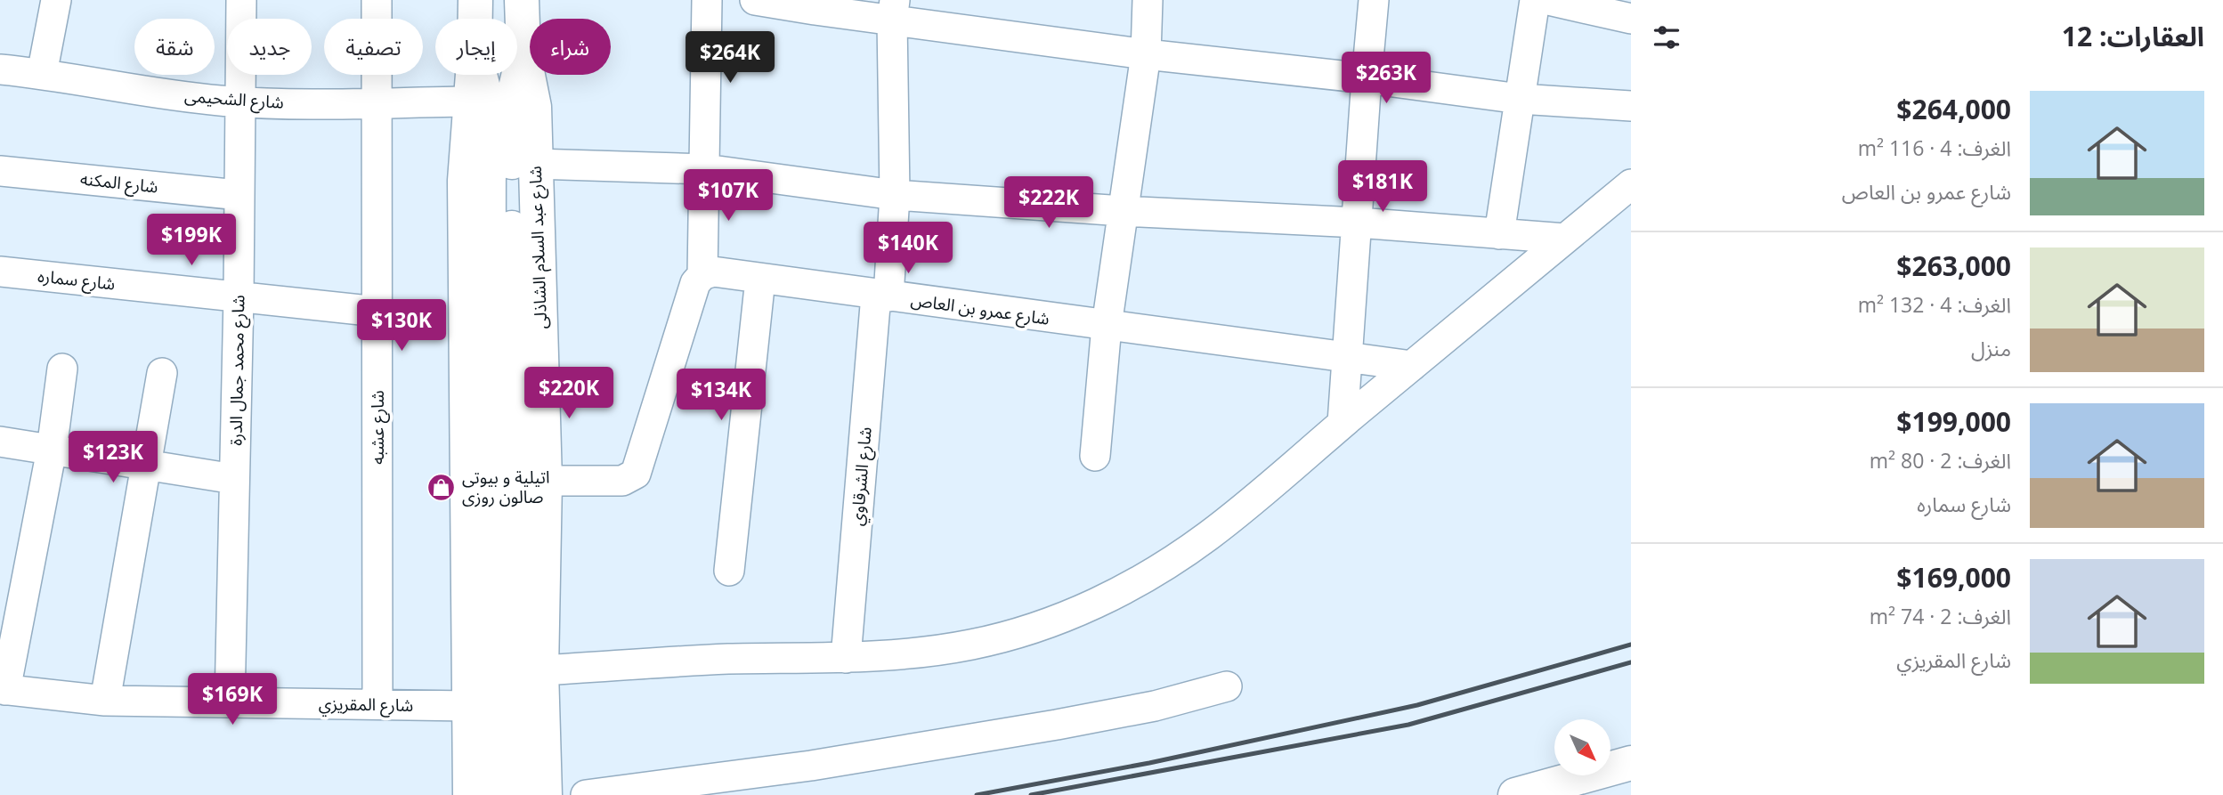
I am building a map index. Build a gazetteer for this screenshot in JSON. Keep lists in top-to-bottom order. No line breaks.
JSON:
{"streets":{"main road":["شارع عبد السلام الشاذلى"],"street":["شارع الشحيمى","شارع المكنه","شارع سماره","شارع عمرو بن العاص","شارع محمد جمال الدرة","شارع عشبه","شارع الشرقاوي","شارع المقريزي"]},"crossings":[["شارع الشحيمى","شارع محمد جمال الدرة"],["شارع الشحيمى","شارع عشبه"],["شارع المكنه","شارع محمد جمال الدرة"],["شارع سماره","شارع محمد جمال الدرة"],["شارع سماره","شارع عشبه"],["شارع عمرو بن العاص","شارع الشرقاوي"],["شارع محمد جمال الدرة","شارع المقريزي"],["شارع عشبه","شارع المقريزي"]],"places":{"shop":["اتيلية و بيوتى صالون روزى"]},"north":"bottom right","page":{"heading":"العقارات: 12","chip":["شراء","إيجار","تصفية","جديد","شقة"],"price":["$264K","$263K","$181K","$107K","$222K","$199K","$140K","$130K","$220K","$134K","$123K","$169K"],"list":[{"name":"$264,000","note":"الغرف: 4 · 116 m² · شارع عمرو بن العاص"},{"name":"$263,000","note":"الغرف: 4 · 132 m² · منزل"},{"name":"$199,000","note":"الغرف: 2 · 80 m² · شارع سماره"},{"name":"$169,000","note":"الغرف: 2 · 74 m² · شارع المقريزي"}]}}
